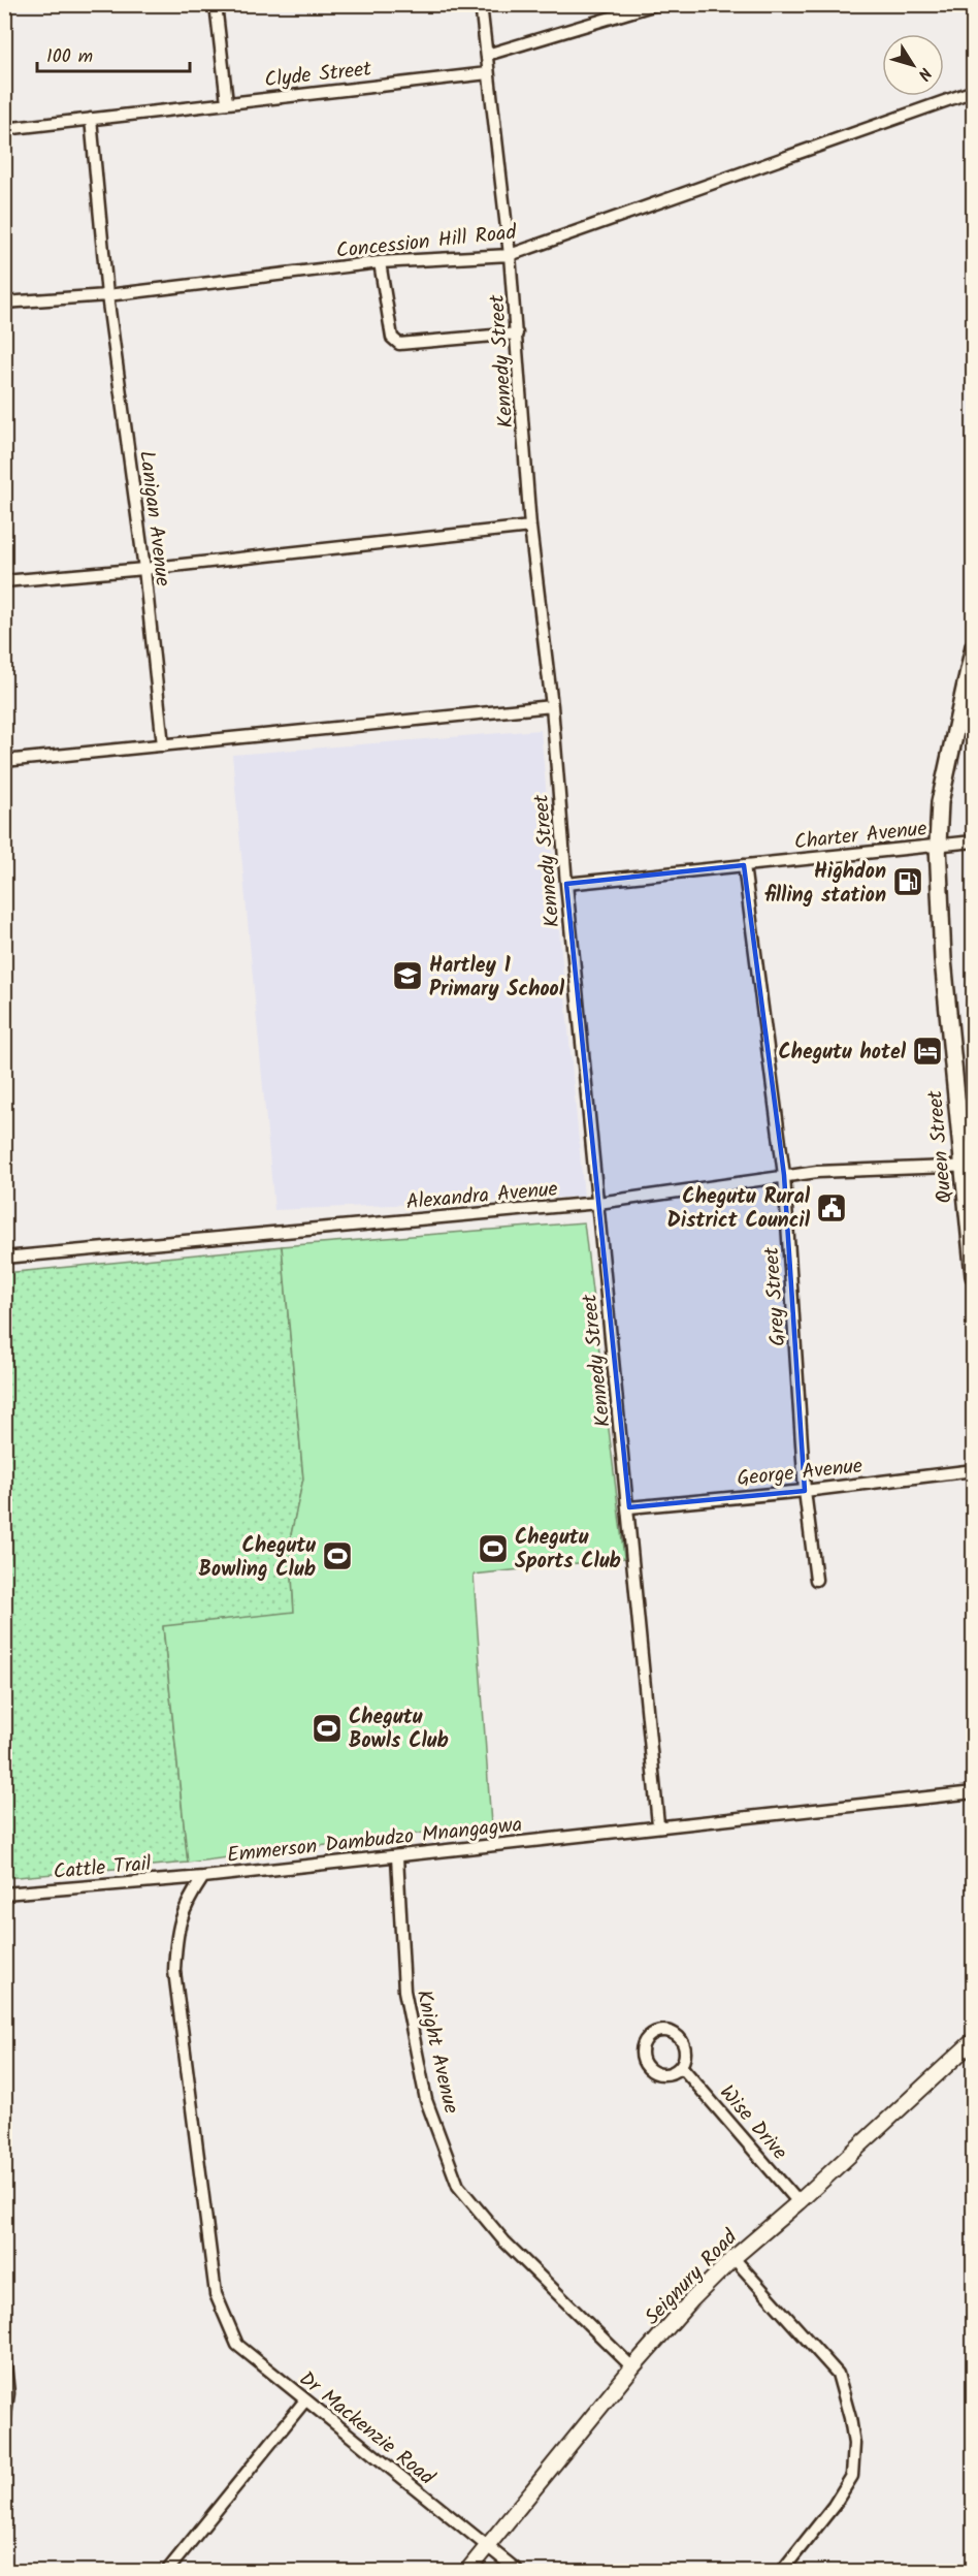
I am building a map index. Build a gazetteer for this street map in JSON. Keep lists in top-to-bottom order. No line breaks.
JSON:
{"streets":{"highway":["Queen Street"],"main road":["Seignury Road"],"street":["Clyde Street","Concession Hill Road","Kennedy Street","Lanigan Avenue","Charter Avenue","Alexandra Avenue","Grey Street","George Avenue","Emmerson Dambudzo Mnangagwa","Cattle Trail","Knight Avenue","Wise Drive","Dr Mackenzie Road"]},"crossings":[["Clyde Street","Kennedy Street"],["Clyde Street","Lanigan Avenue"],["Concession Hill Road","Kennedy Street"],["Concession Hill Road","Lanigan Avenue"],["Kennedy Street","Charter Avenue"],["Kennedy Street","Alexandra Avenue"],["Kennedy Street","George Avenue"],["Kennedy Street","Emmerson Dambudzo Mnangagwa"],["Charter Avenue","Queen Street"],["Charter Avenue","Grey Street"],["Queen Street","Alexandra Avenue"],["Alexandra Avenue","Grey Street"],["Grey Street","George Avenue"],["Emmerson Dambudzo Mnangagwa","Cattle Trail"],["Emmerson Dambudzo Mnangagwa","Knight Avenue"],["Emmerson Dambudzo Mnangagwa","Dr Mackenzie Road"],["Knight Avenue","Seignury Road"],["Wise Drive","Seignury Road"],["Seignury Road","Dr Mackenzie Road"]],"places":{"fuel station":["Highdon filling station"],"school or university":["Hartley 1 Primary School"],"hotel":["Chegutu hotel"],"public building":["Chegutu Rural District Council"],"sports":["Chegutu Sports Club","Chegutu Bowling Club","Chegutu Bowls Club"]},"scale_bar":"100 m","north":"bottom right"}
